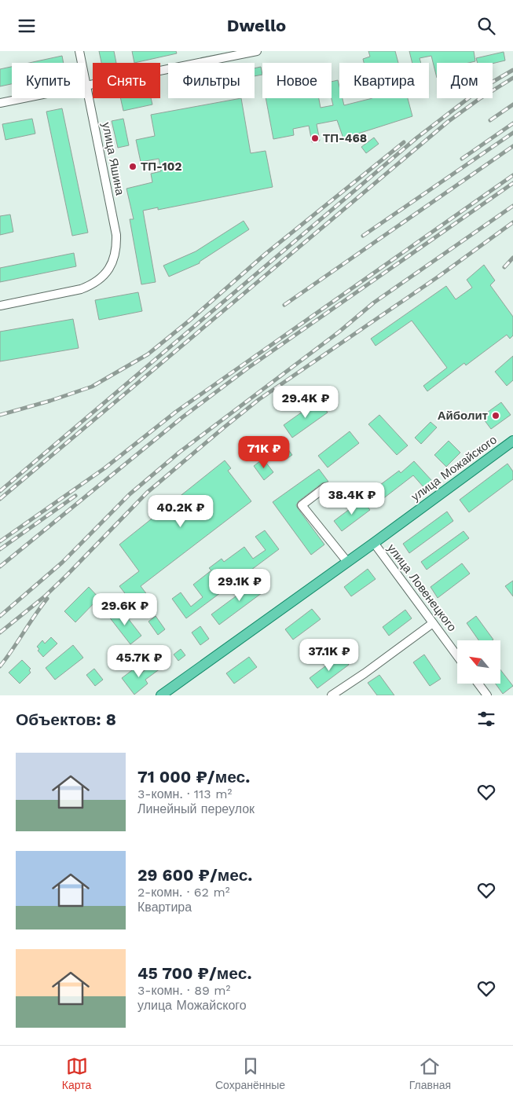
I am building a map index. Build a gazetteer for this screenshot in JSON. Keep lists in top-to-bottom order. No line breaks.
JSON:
{"streets":{"main road":["улица Можайского"],"street":["улица Яшина","улица Ловенецкого"]},"crossings":[["улица Можайского","улица Ловенецкого"]],"places":["ТП-468","ТП-102","Айболит"],"north":"top left","page":{"header":"Dwello","chip":["Купить","Снять","Фильтры","Новое","Квартира","Дом"],"price":["29.4K ₽","71K ₽","38.4K ₽","40.2K ₽","29.1K ₽","29.6K ₽","37.1K ₽","45.7K ₽"],"heading":"Объектов: 8","list":[{"name":"71 000 ₽/мес.","note":"3-комн. · 113 m² · Линейный переулок"},{"name":"29 600 ₽/мес.","note":"2-комн. · 62 m² · Квартира"},{"name":"45 700 ₽/мес.","note":"3-комн. · 89 m² · улица Можайского"}],"tabs":["Карта","Сохранённые","Главная"]}}
